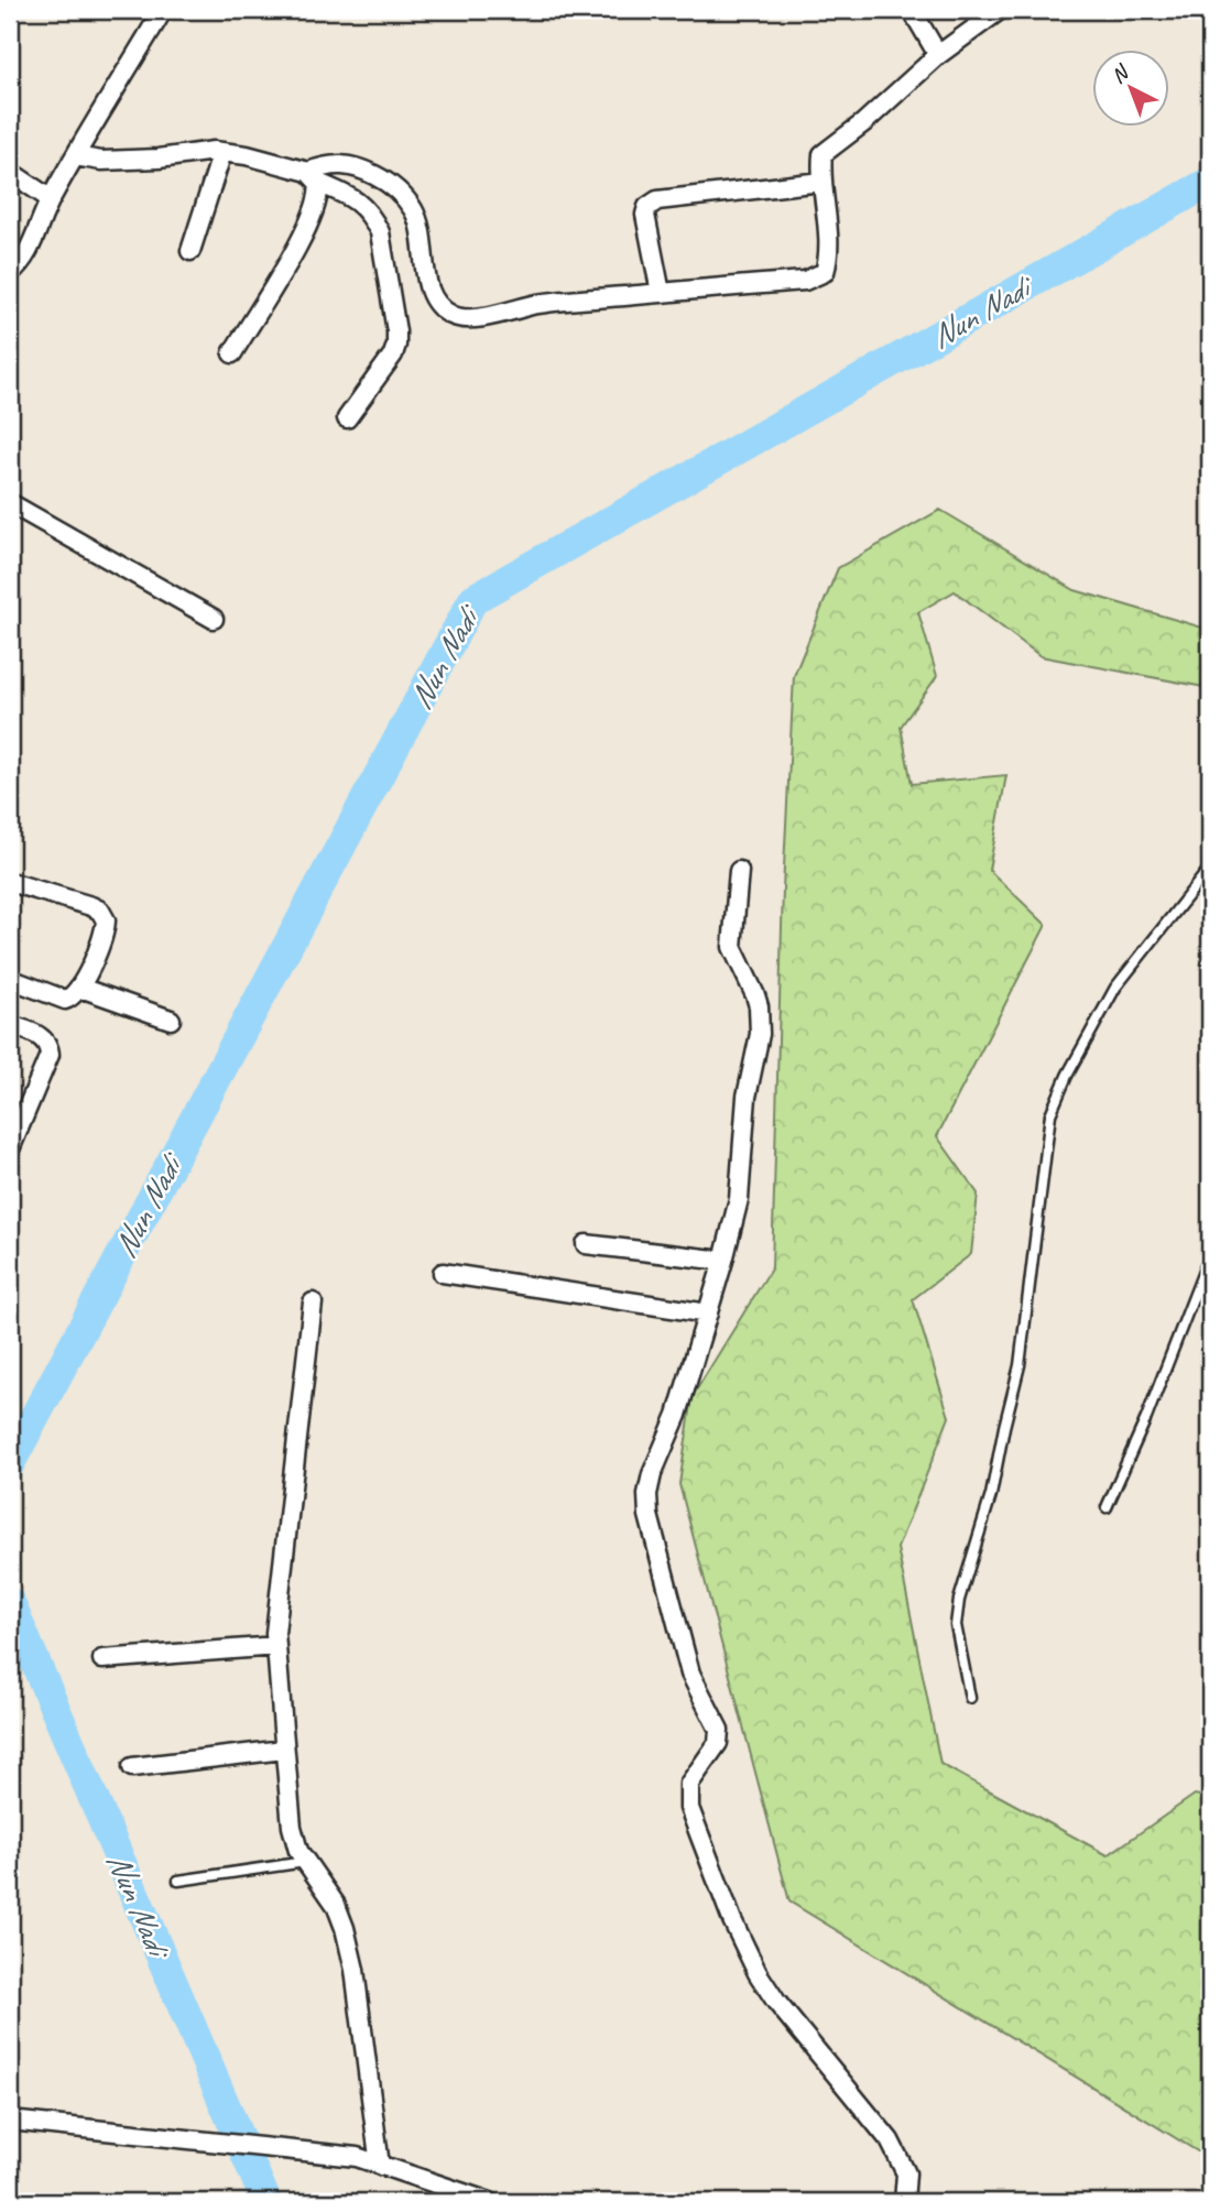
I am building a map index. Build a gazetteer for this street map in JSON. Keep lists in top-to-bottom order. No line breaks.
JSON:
{"water":["Nun Nadi"],"north":"top left"}
